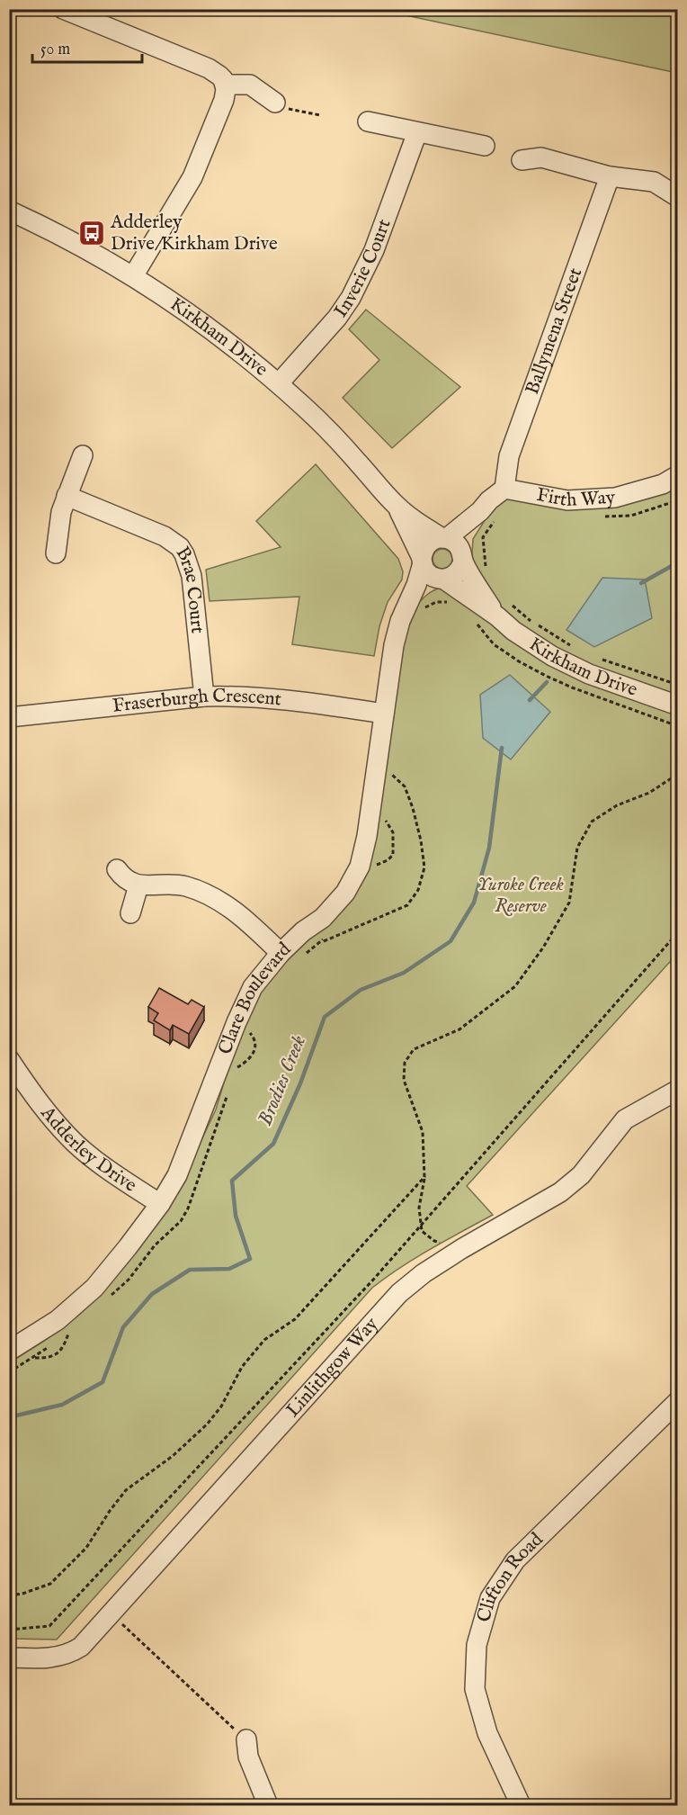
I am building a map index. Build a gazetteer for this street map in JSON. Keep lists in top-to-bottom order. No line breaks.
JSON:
{"streets":{"street":["Inverie Court","Ballymena Street","Kirkham Drive","Firth Way","Brae Court","Fraserburgh Crescent","Clare Boulevard","Adderley Drive","Linlithgow Way","Clifton Road"]},"crossings":[["Inverie Court","Kirkham Drive"],["Ballymena Street","Firth Way"],["Kirkham Drive","Clare Boulevard"],["Brae Court","Fraserburgh Crescent"],["Fraserburgh Crescent","Clare Boulevard"],["Clare Boulevard","Adderley Drive"]],"water":["Brodies Creek"],"parks":["Yuroke Creek Reserve"],"places":{"bus stop":["Adderley Drive/Kirkham Drive"]},"scale_bar":"50 m"}
